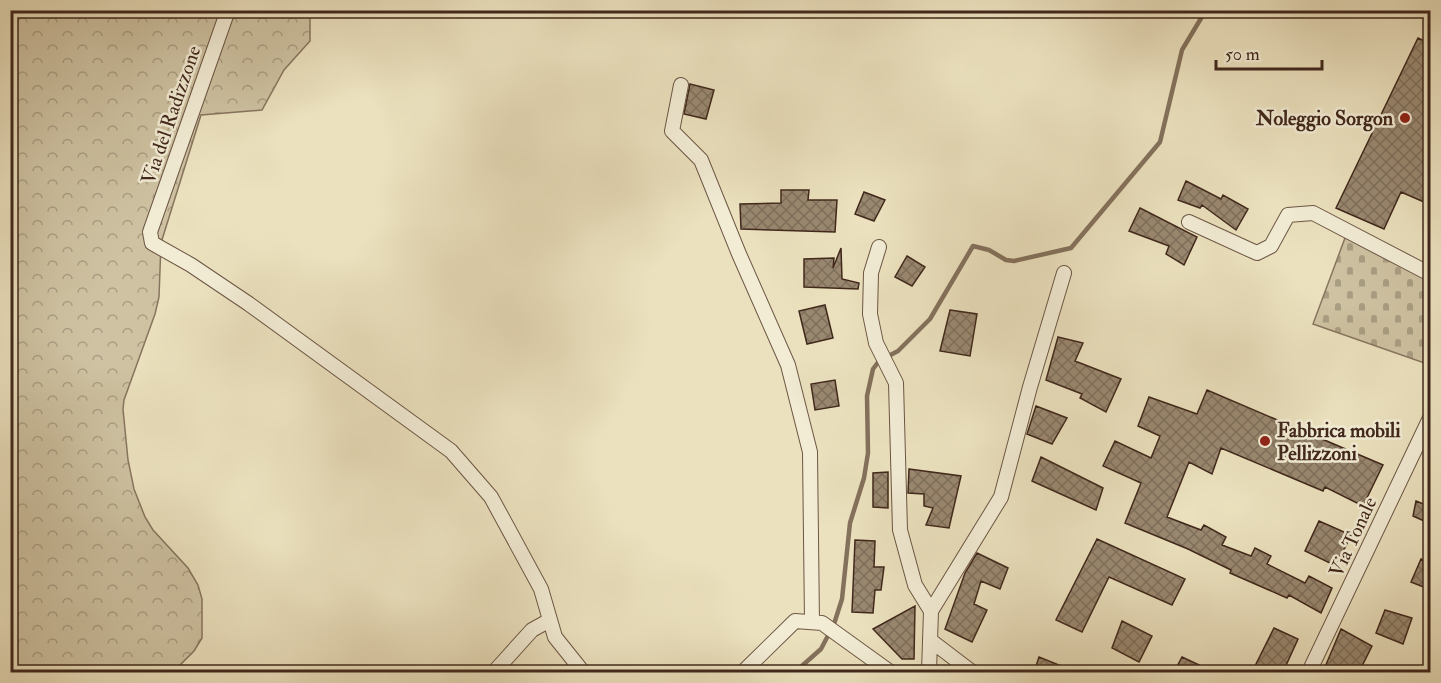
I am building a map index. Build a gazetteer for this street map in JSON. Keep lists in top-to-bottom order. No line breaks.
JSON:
{"streets":{"street":["Via del Radizzone","Via Tonale"]},"places":["Noleggio Sorgon","Fabbrica mobili Pellizzoni"],"scale_bar":"50 m"}
